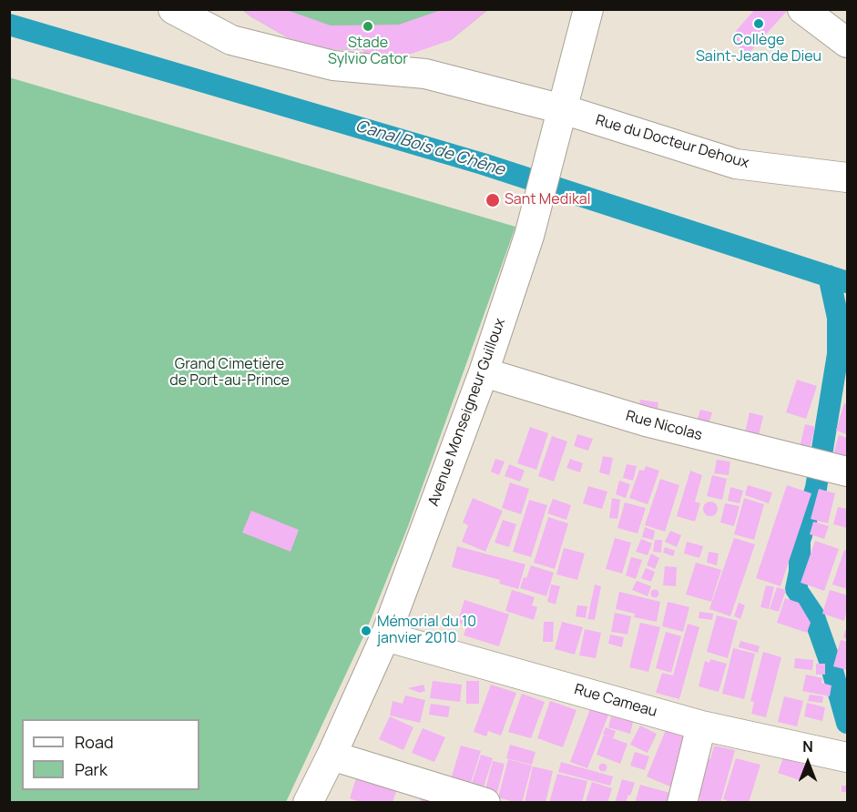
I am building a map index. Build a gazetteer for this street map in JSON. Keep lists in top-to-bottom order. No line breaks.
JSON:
{"streets":{"street":["Rue du Docteur Dehoux","Avenue Monseigneur Guilloux","Rue Nicolas","Rue Cameau"]},"crossings":[["Rue du Docteur Dehoux","Avenue Monseigneur Guilloux"],["Avenue Monseigneur Guilloux","Rue Nicolas"],["Avenue Monseigneur Guilloux","Rue Cameau"]],"water":["Canal Bois de Chêne"],"parks":["Grand Cimetière de Port-au-Prince"],"places":["Collège Saint-Jean de Dieu","Stade Sylvio Cator","Sant Medikal","Mémorial du 10 janvier 2010"],"legend":["Road","Park"],"north":"top"}
